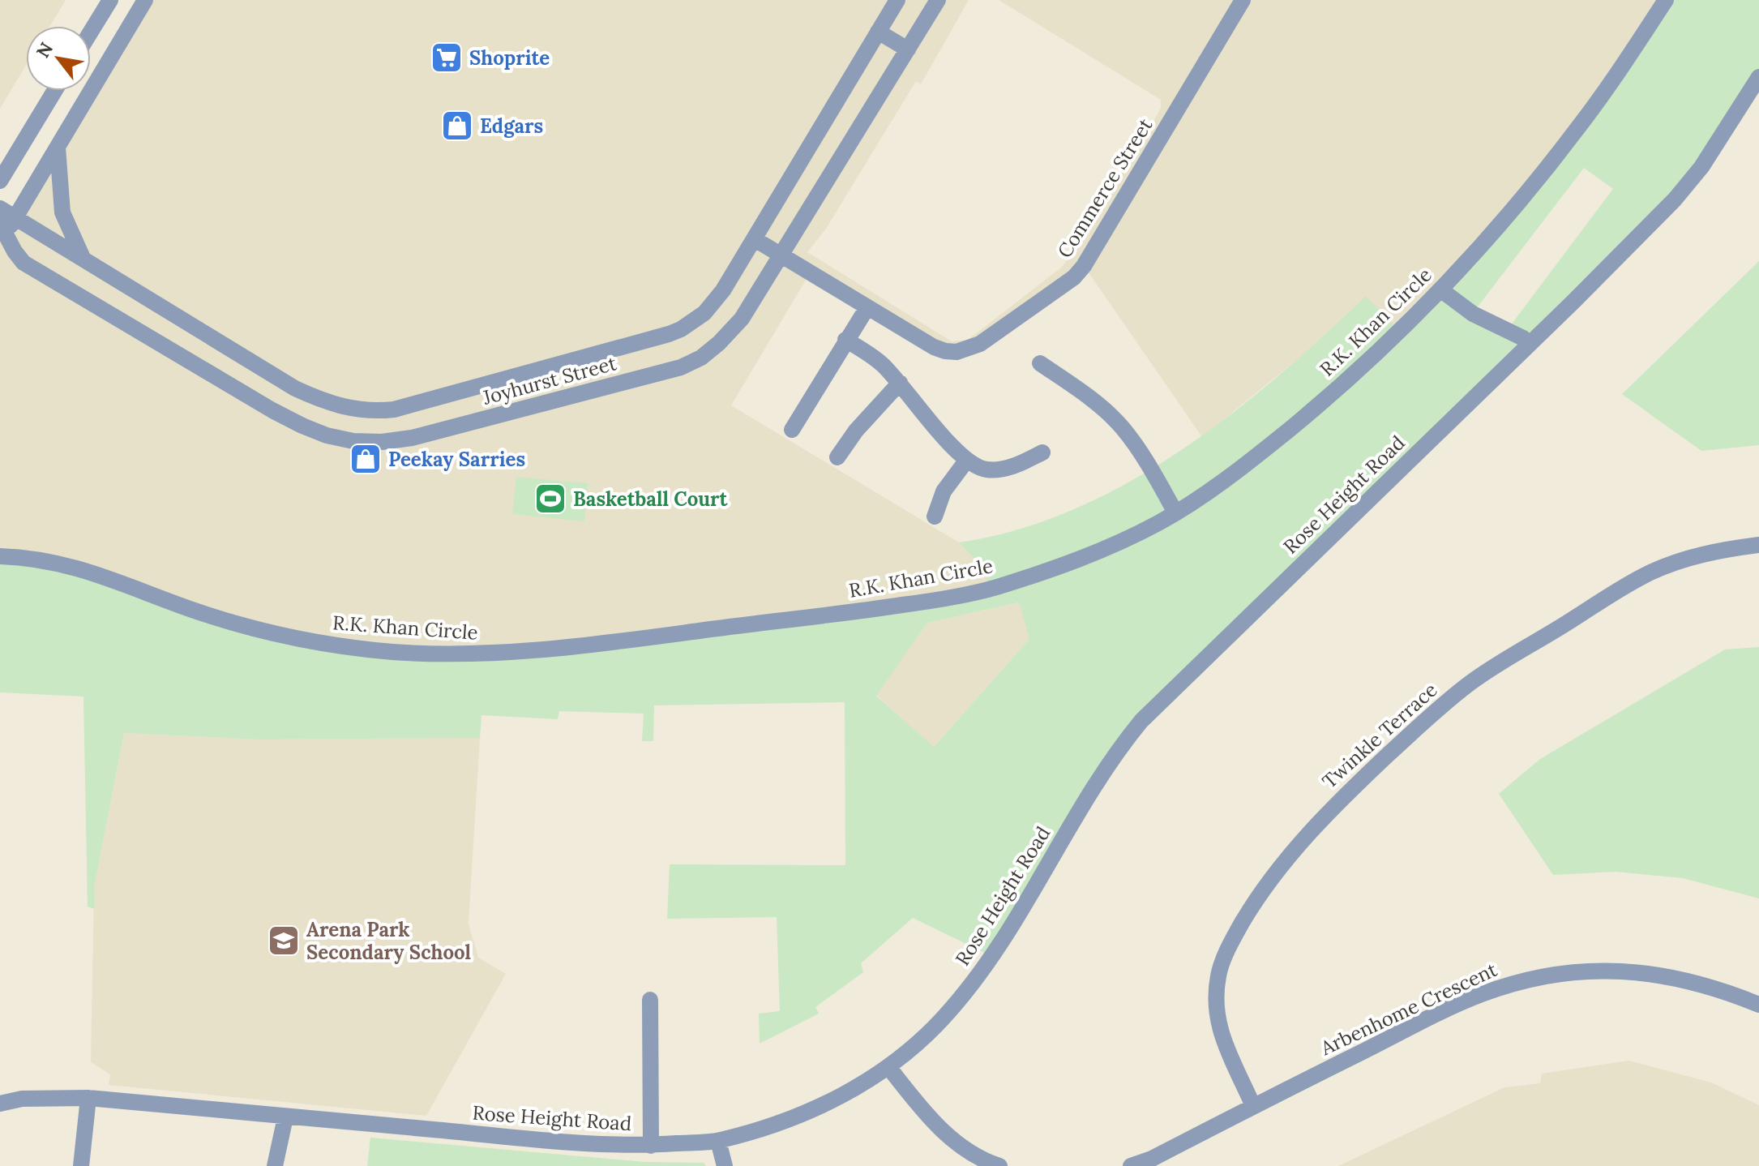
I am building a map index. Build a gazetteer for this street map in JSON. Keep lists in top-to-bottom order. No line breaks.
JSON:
{"streets":{"street":["Commerce Street","R.K. Khan Circle","Joyhurst Street","Rose Height Road","Twinkle Terrace","Arbenhome Crescent"]},"crossings":[["Commerce Street","Joyhurst Street"],["Twinkle Terrace","Arbenhome Crescent"]],"places":{"supermarket":["Shoprite"],"shop":["Edgars","Peekay Sarries"],"sports":["Basketball Court"],"school or university":["Arena Park Secondary School"]},"north":"top left"}
